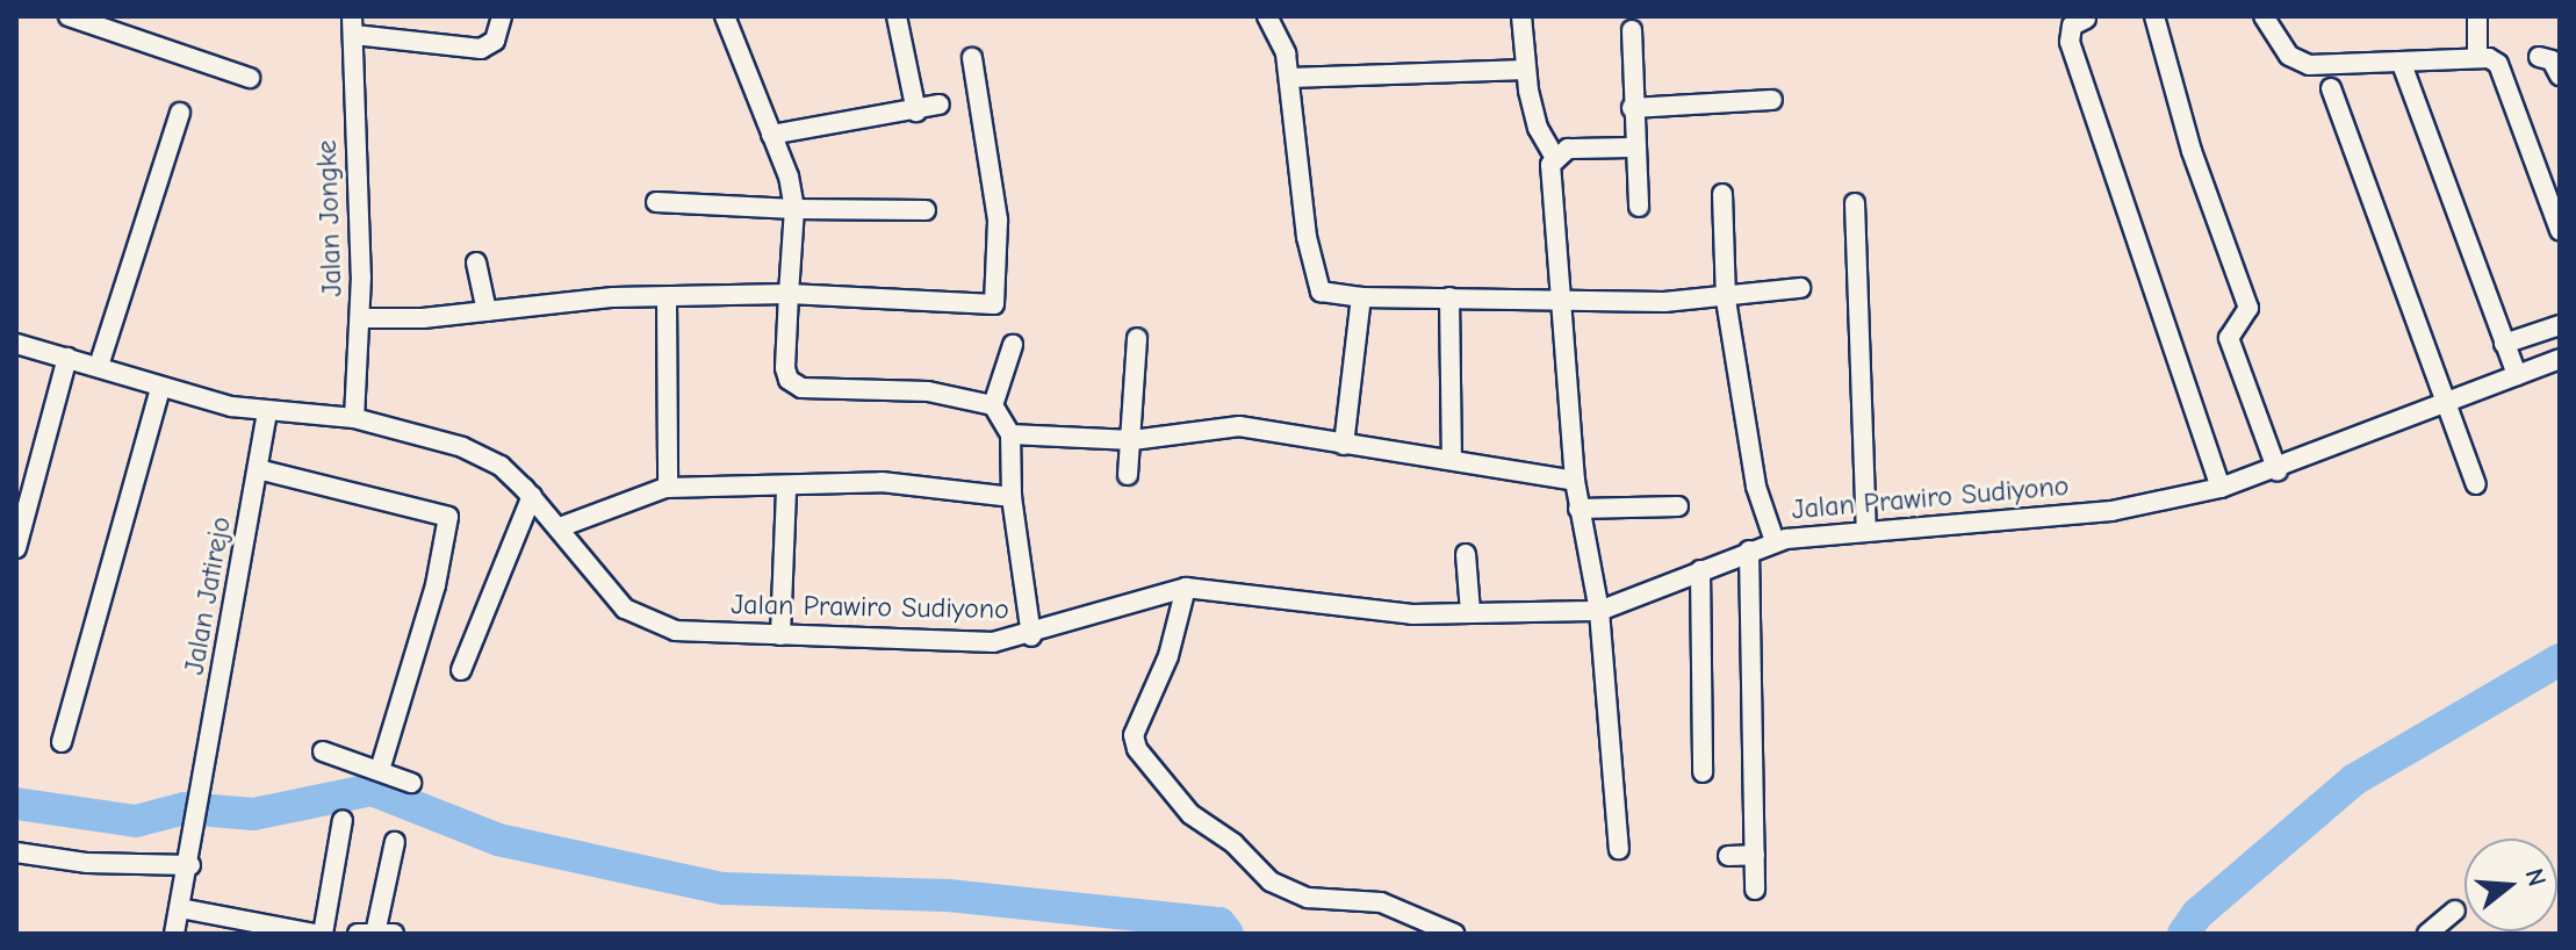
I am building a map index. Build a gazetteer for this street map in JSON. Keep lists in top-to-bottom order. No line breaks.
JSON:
{"streets":{"street":["Jalan Jongke","Jalan Prawiro Sudiyono","Jalan Jatirejo"]},"crossings":[["Jalan Jongke","Jalan Prawiro Sudiyono"],["Jalan Prawiro Sudiyono","Jalan Jatirejo"]],"north":"right"}
